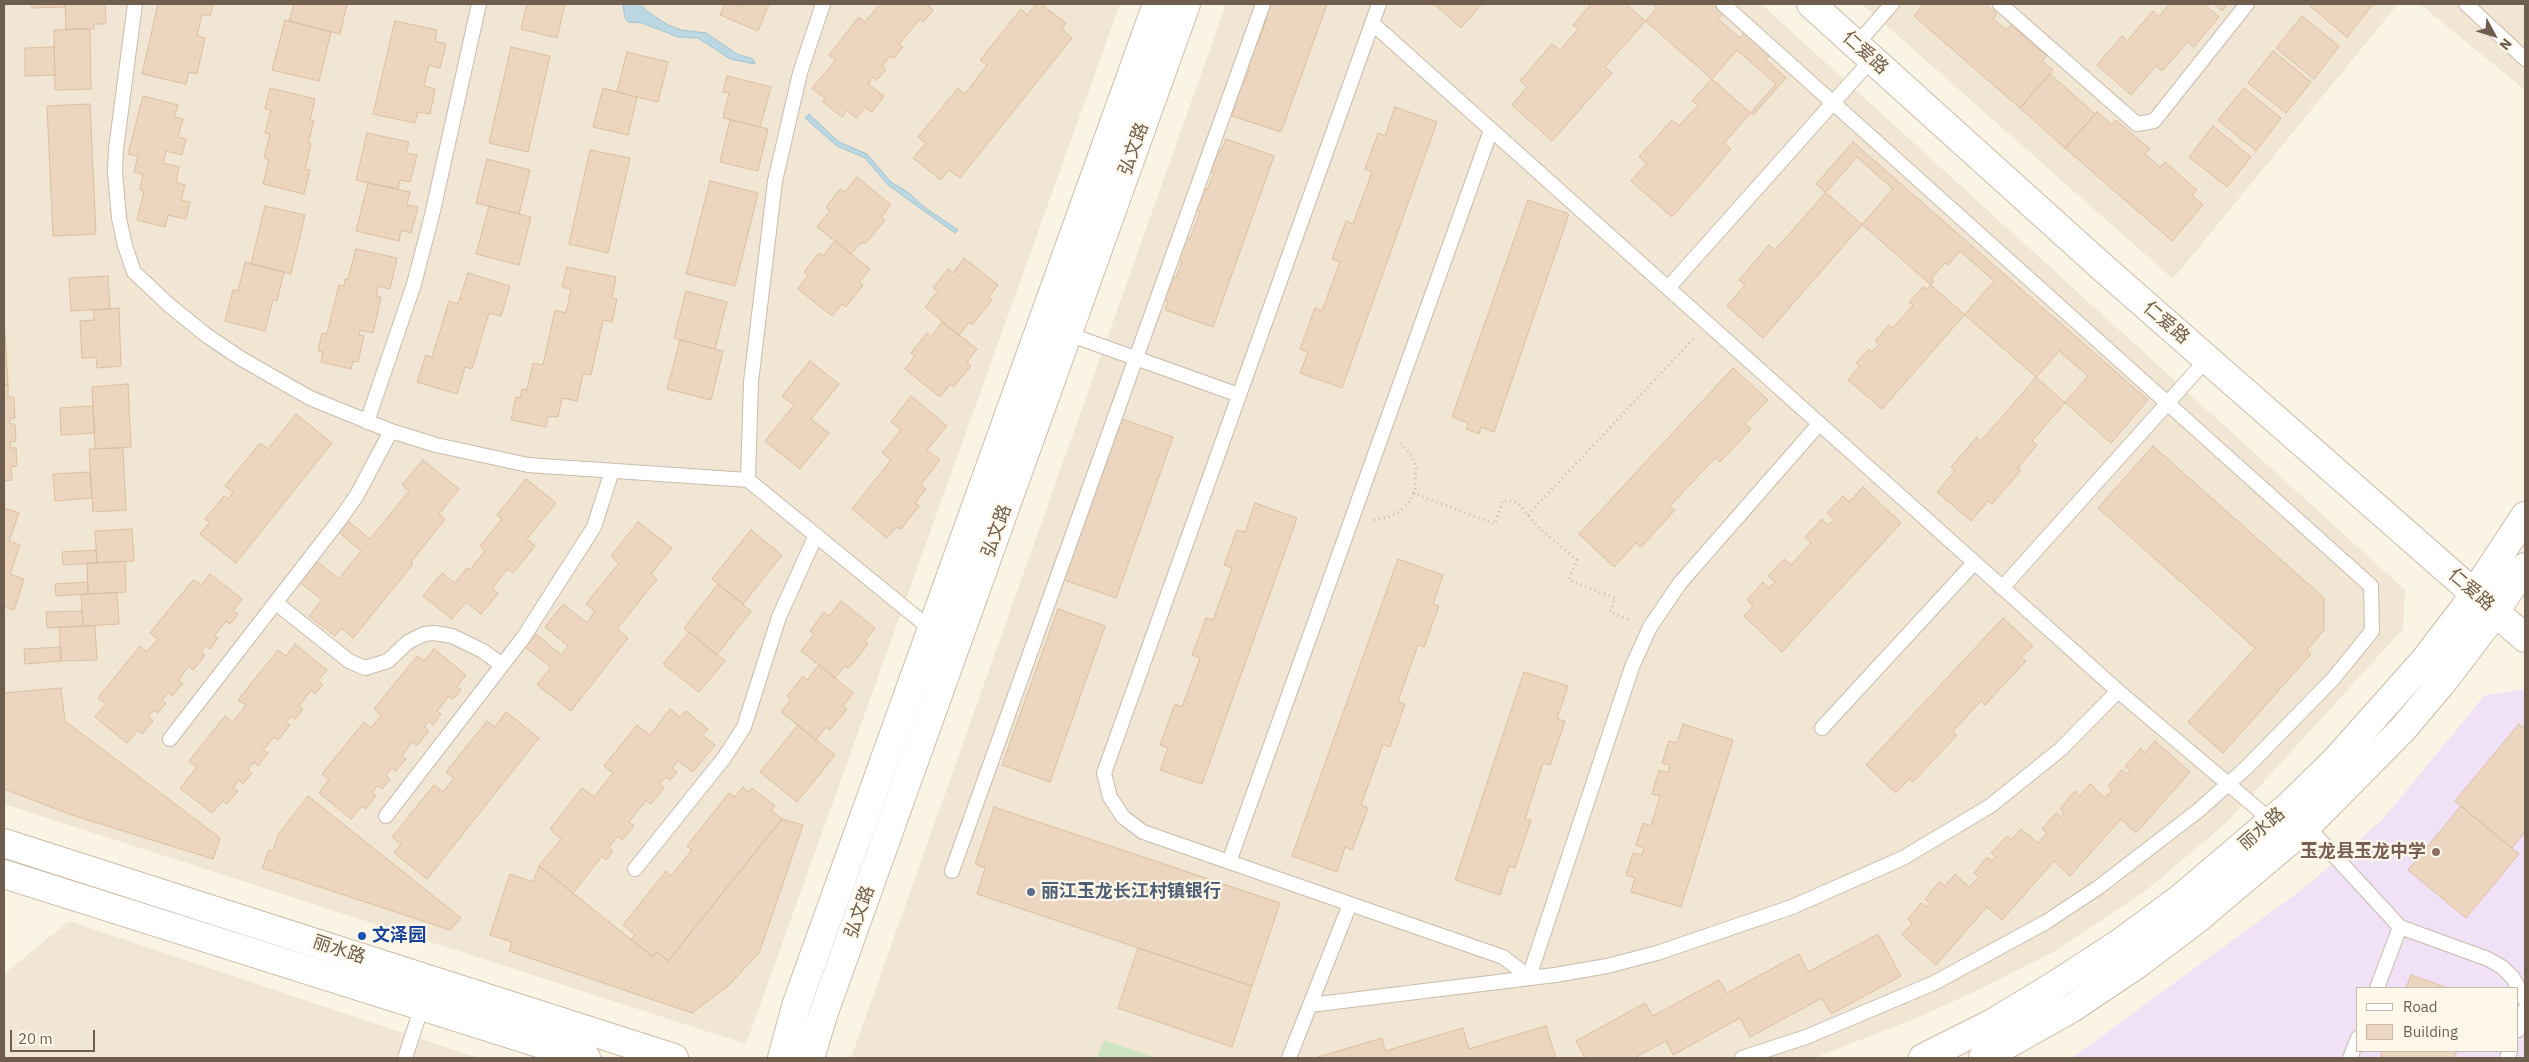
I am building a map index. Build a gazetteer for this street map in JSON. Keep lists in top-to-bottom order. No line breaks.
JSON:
{"streets":{"street":["仁爱路","弘文路","丽水路"]},"crossings":[["仁爱路","丽水路"]],"places":["玉龙县玉龙中学","丽江玉龙长江村镇银行","文泽园"],"legend":["Road","Building"],"scale_bar":"20 m","north":"bottom right"}
